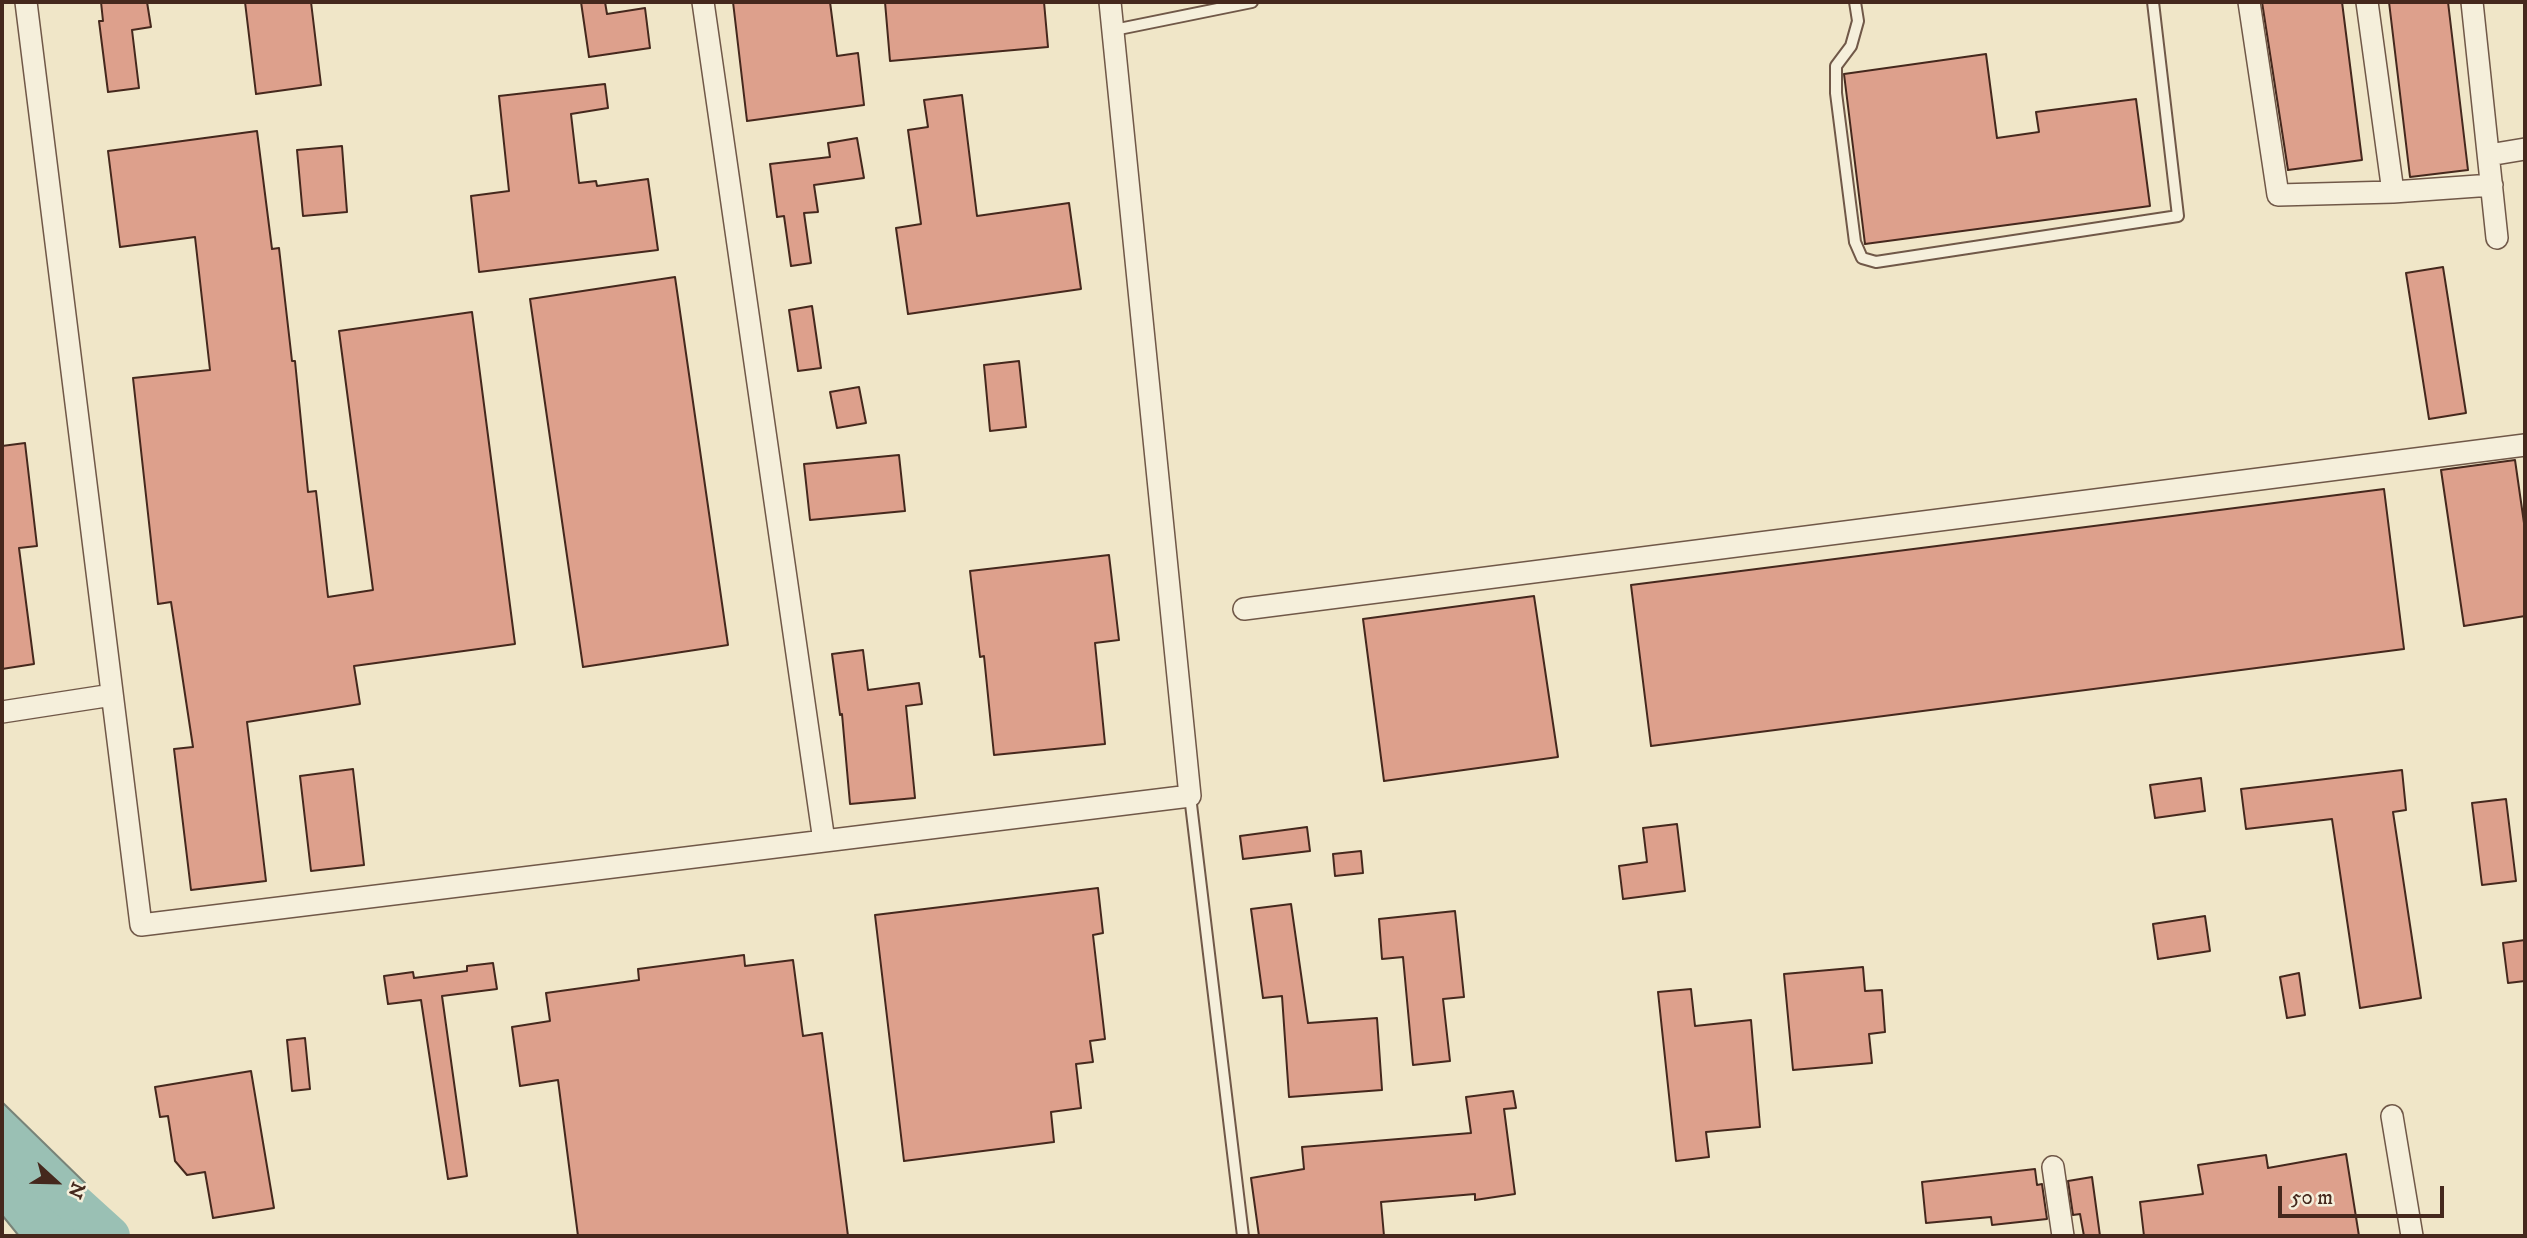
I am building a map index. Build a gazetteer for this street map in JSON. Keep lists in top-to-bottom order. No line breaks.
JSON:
{"scale_bar":"50 m","north":"right"}
